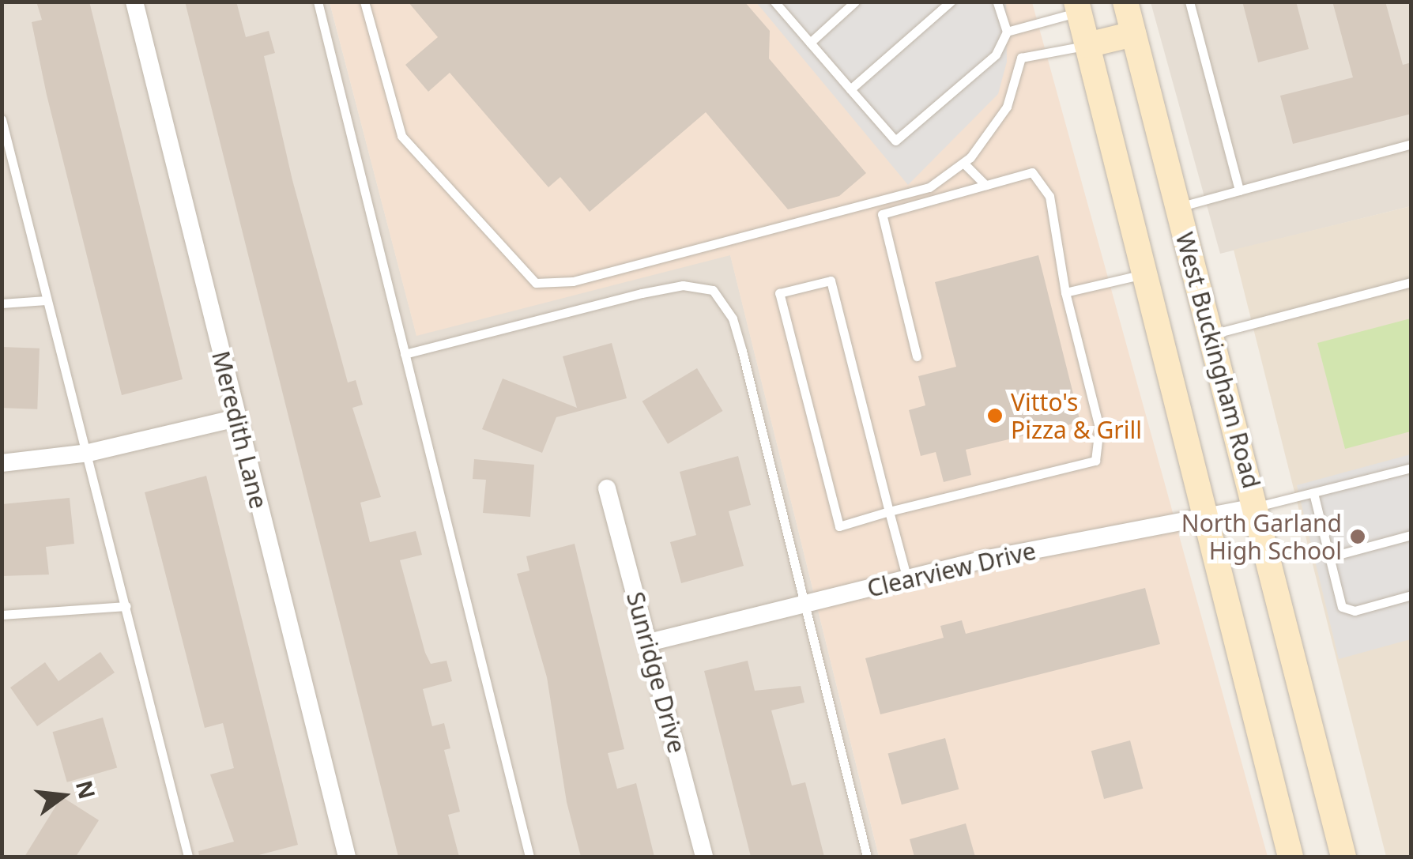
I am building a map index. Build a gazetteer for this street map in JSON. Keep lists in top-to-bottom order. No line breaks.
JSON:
{"streets":{"main road":["West Buckingham Road"],"street":["Meredith Lane","Clearview Drive","Sunridge Drive"]},"crossings":[["West Buckingham Road","Clearview Drive"],["Clearview Drive","Sunridge Drive"]],"places":["Vitto's Pizza & Grill","North Garland High School"],"north":"right"}
